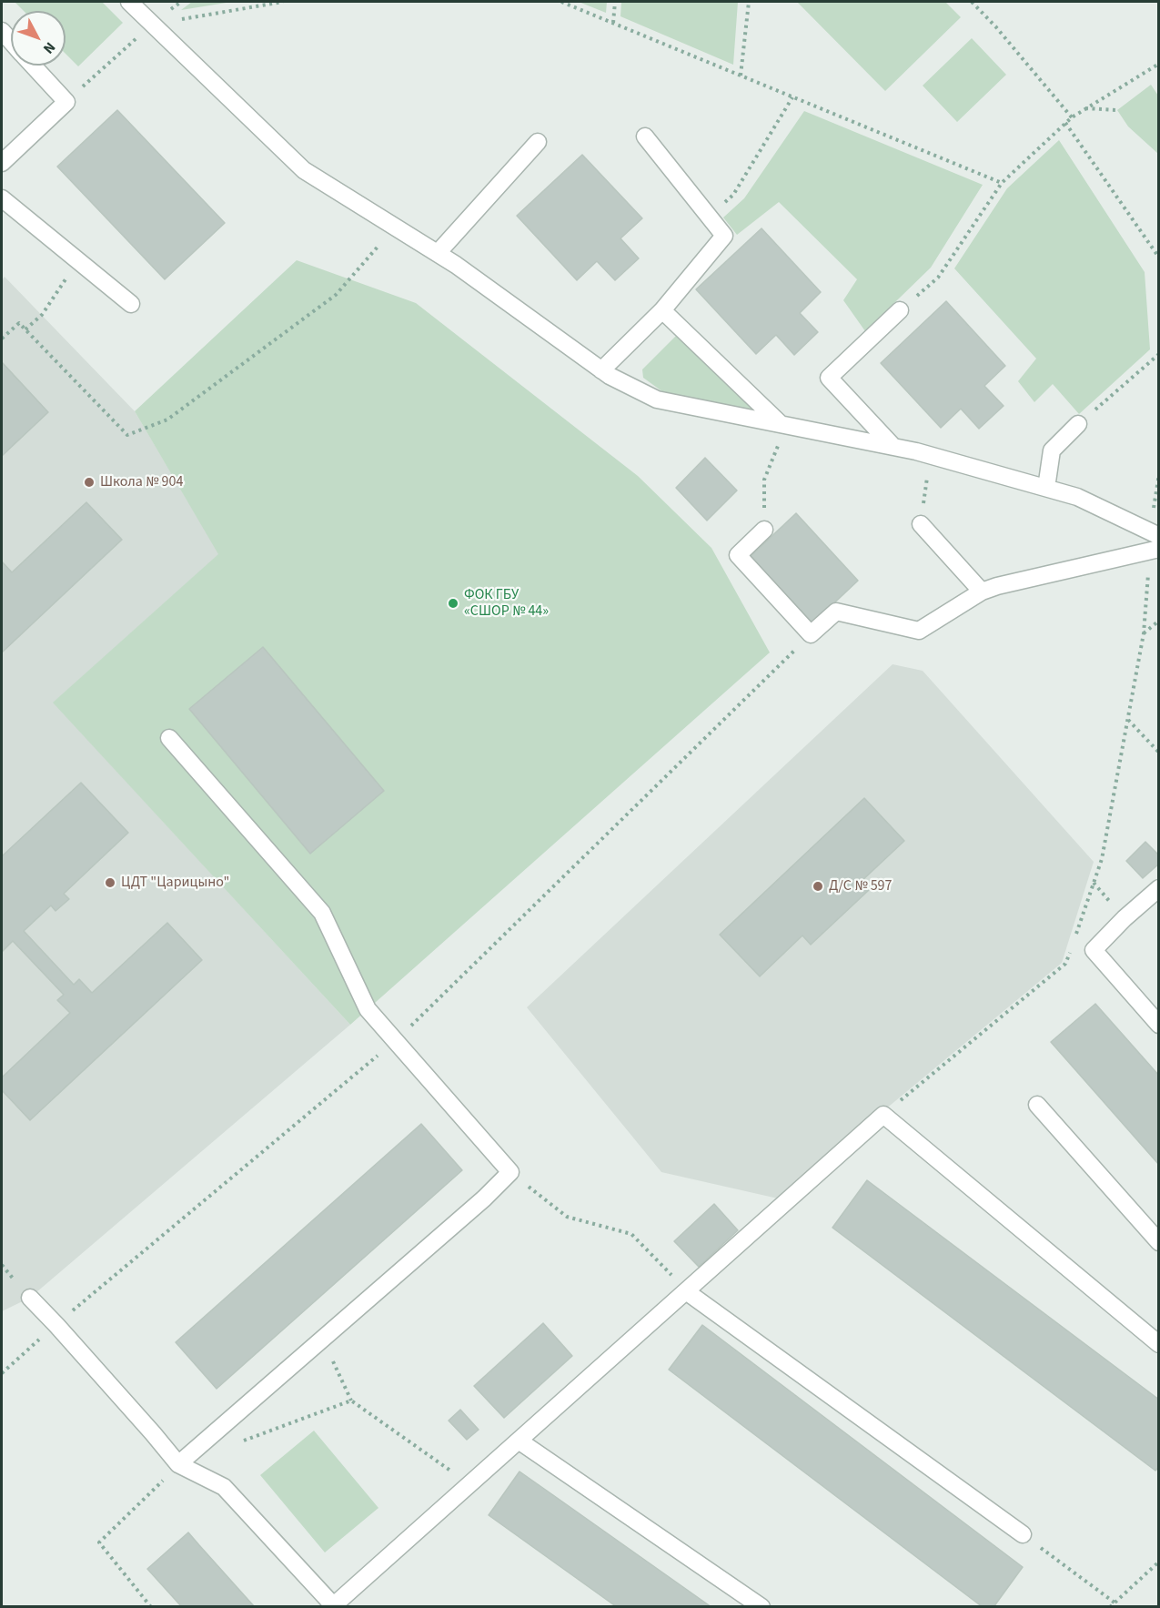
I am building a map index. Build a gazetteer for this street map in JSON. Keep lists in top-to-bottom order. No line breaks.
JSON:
{"places":["Школа № 904","ФОК ГБУ «СШОР № 44»","ЦДТ \"Царицыно\"","Д/C № 597"],"north":"bottom right"}
